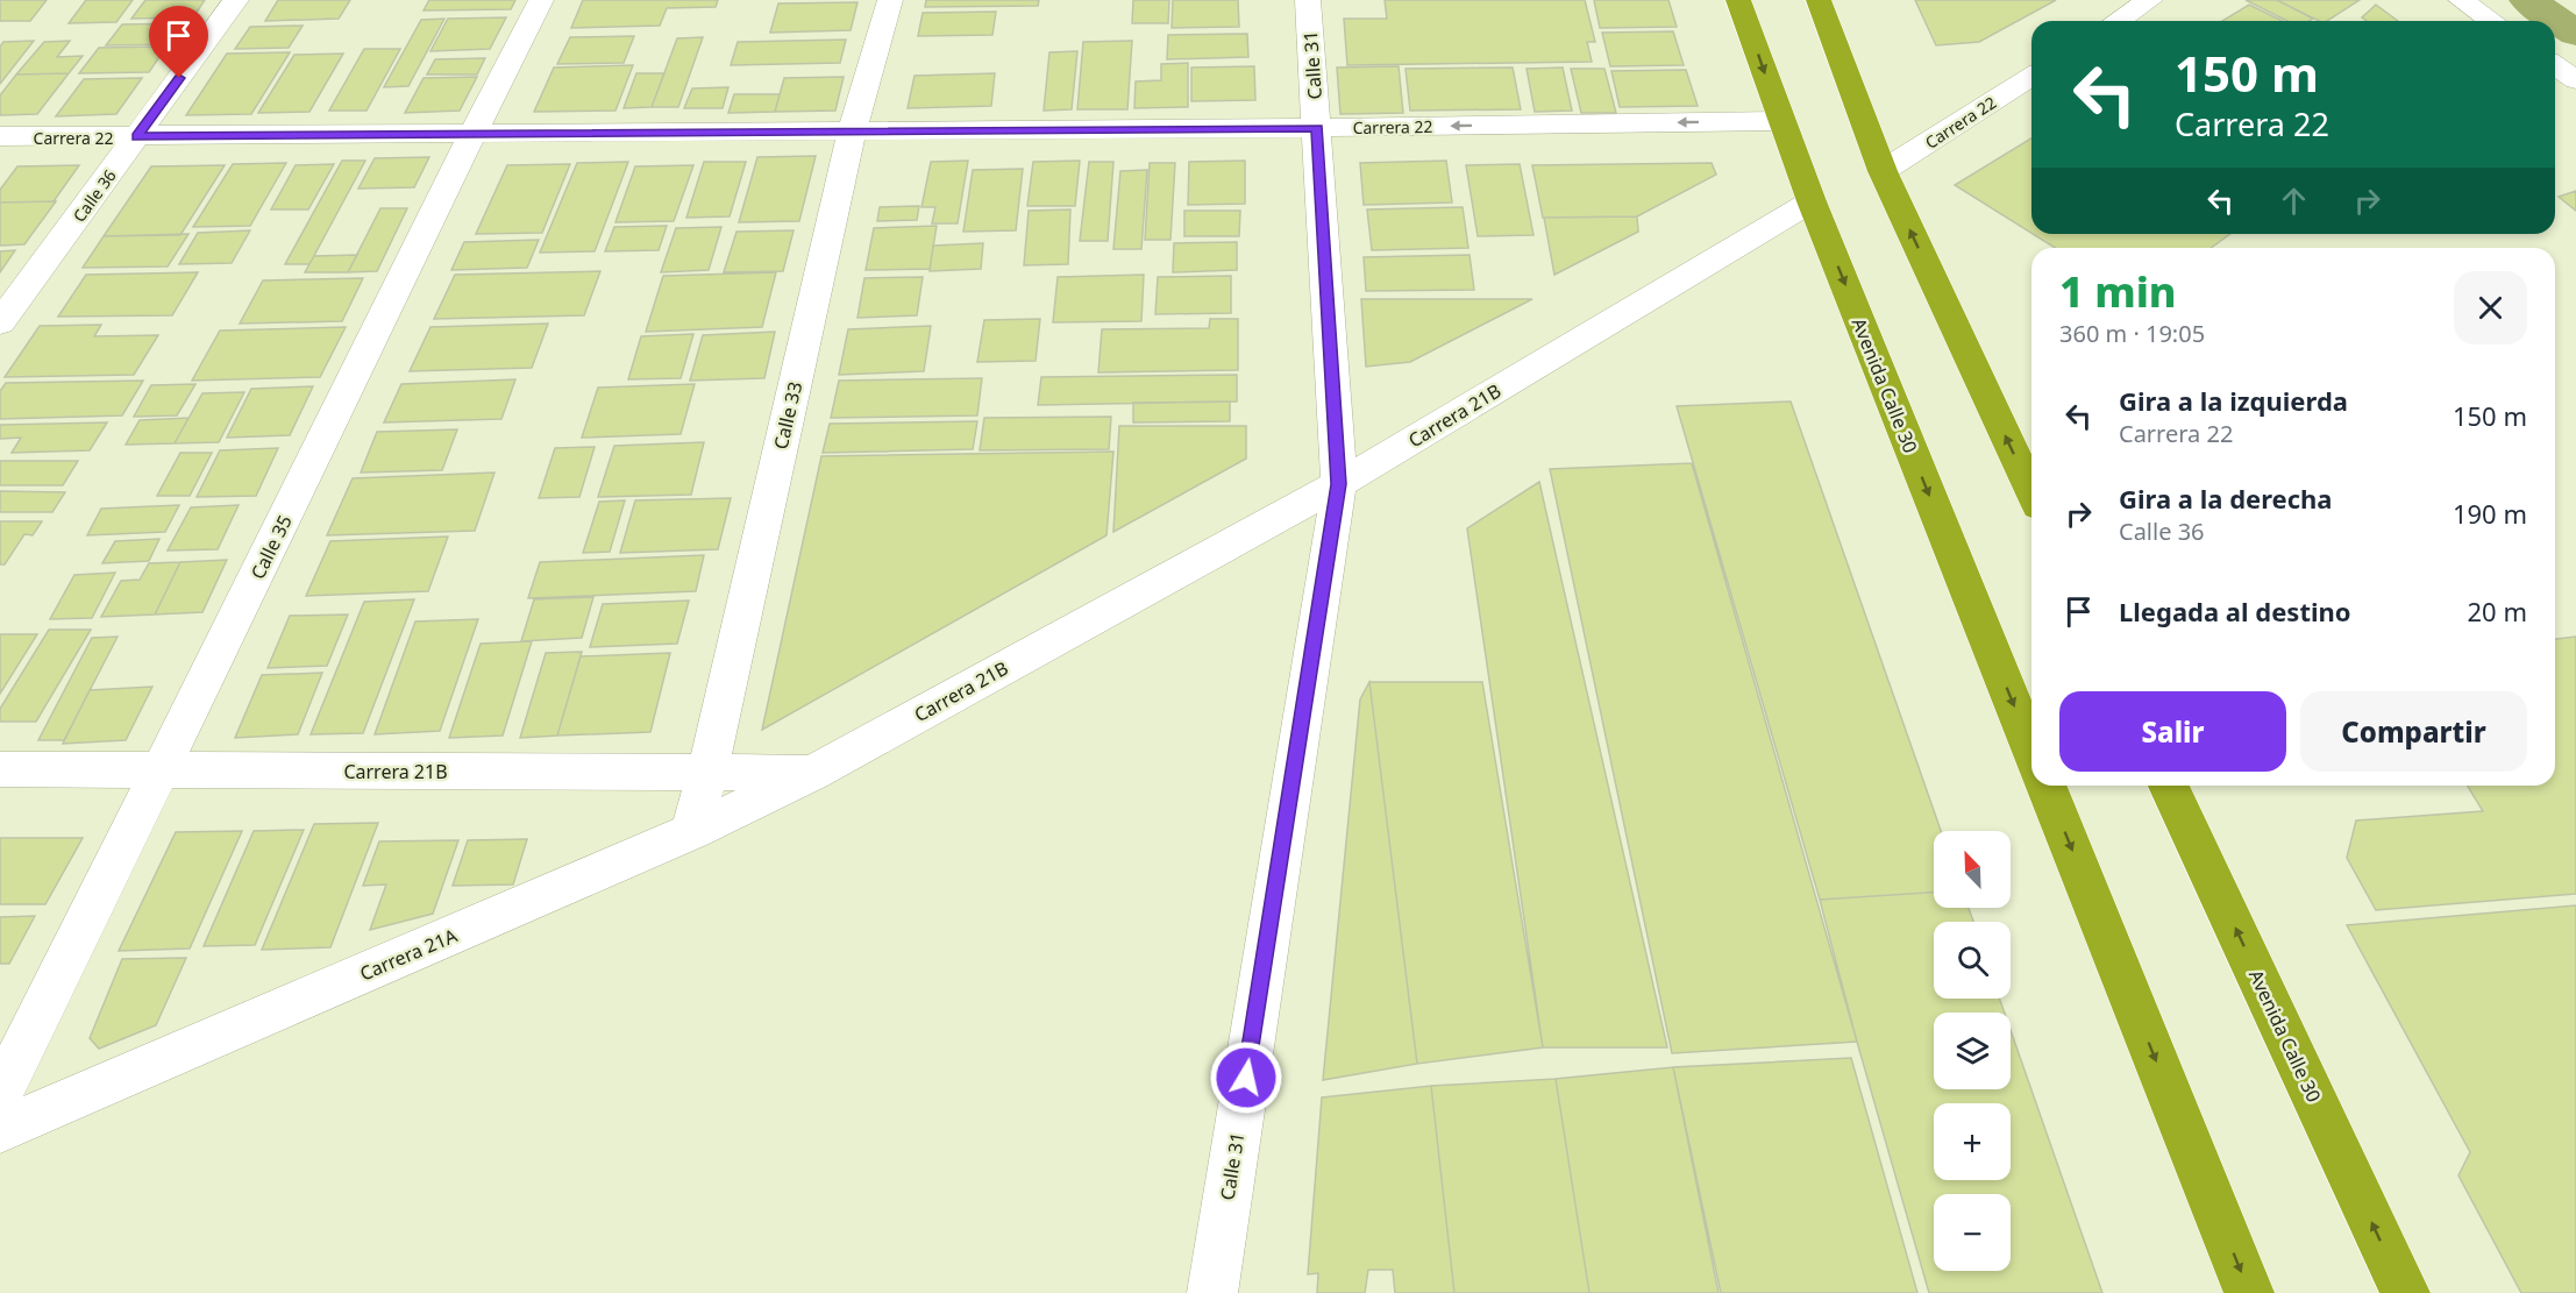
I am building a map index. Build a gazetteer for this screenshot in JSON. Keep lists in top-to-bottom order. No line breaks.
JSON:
{"streets":{"highway":["Avenida Calle 30"],"street":["Calle 31","Carrera 22","Calle 36","Calle 33","Carrera 21B","Calle 35","Carrera 21A"]},"crossings":[["Calle 31","Carrera 22"],["Calle 31","Carrera 21B"],["Carrera 22","Calle 36"],["Carrera 22","Avenida Calle 30"],["Carrera 22","Calle 33"],["Carrera 22","Calle 35"],["Avenida Calle 30","Carrera 21B"],["Calle 33","Carrera 21B"],["Calle 33","Carrera 21A"],["Carrera 21B","Calle 35"],["Carrera 21B","Carrera 21A"]],"north":"top left","page":{"turn":["150 m","Carrera 22"],"heading":["1 min","360 m · 19:05"],"list":[{"name":"Gira a la izquierda","note":"Carrera 22","value":"150 m"},{"name":"Gira a la derecha","note":"Calle 36","value":"190 m"},{"name":"Llegada al destino","value":"20 m"}],"buttons":["Salir","Compartir"],"map_buttons":["+","−"]}}
